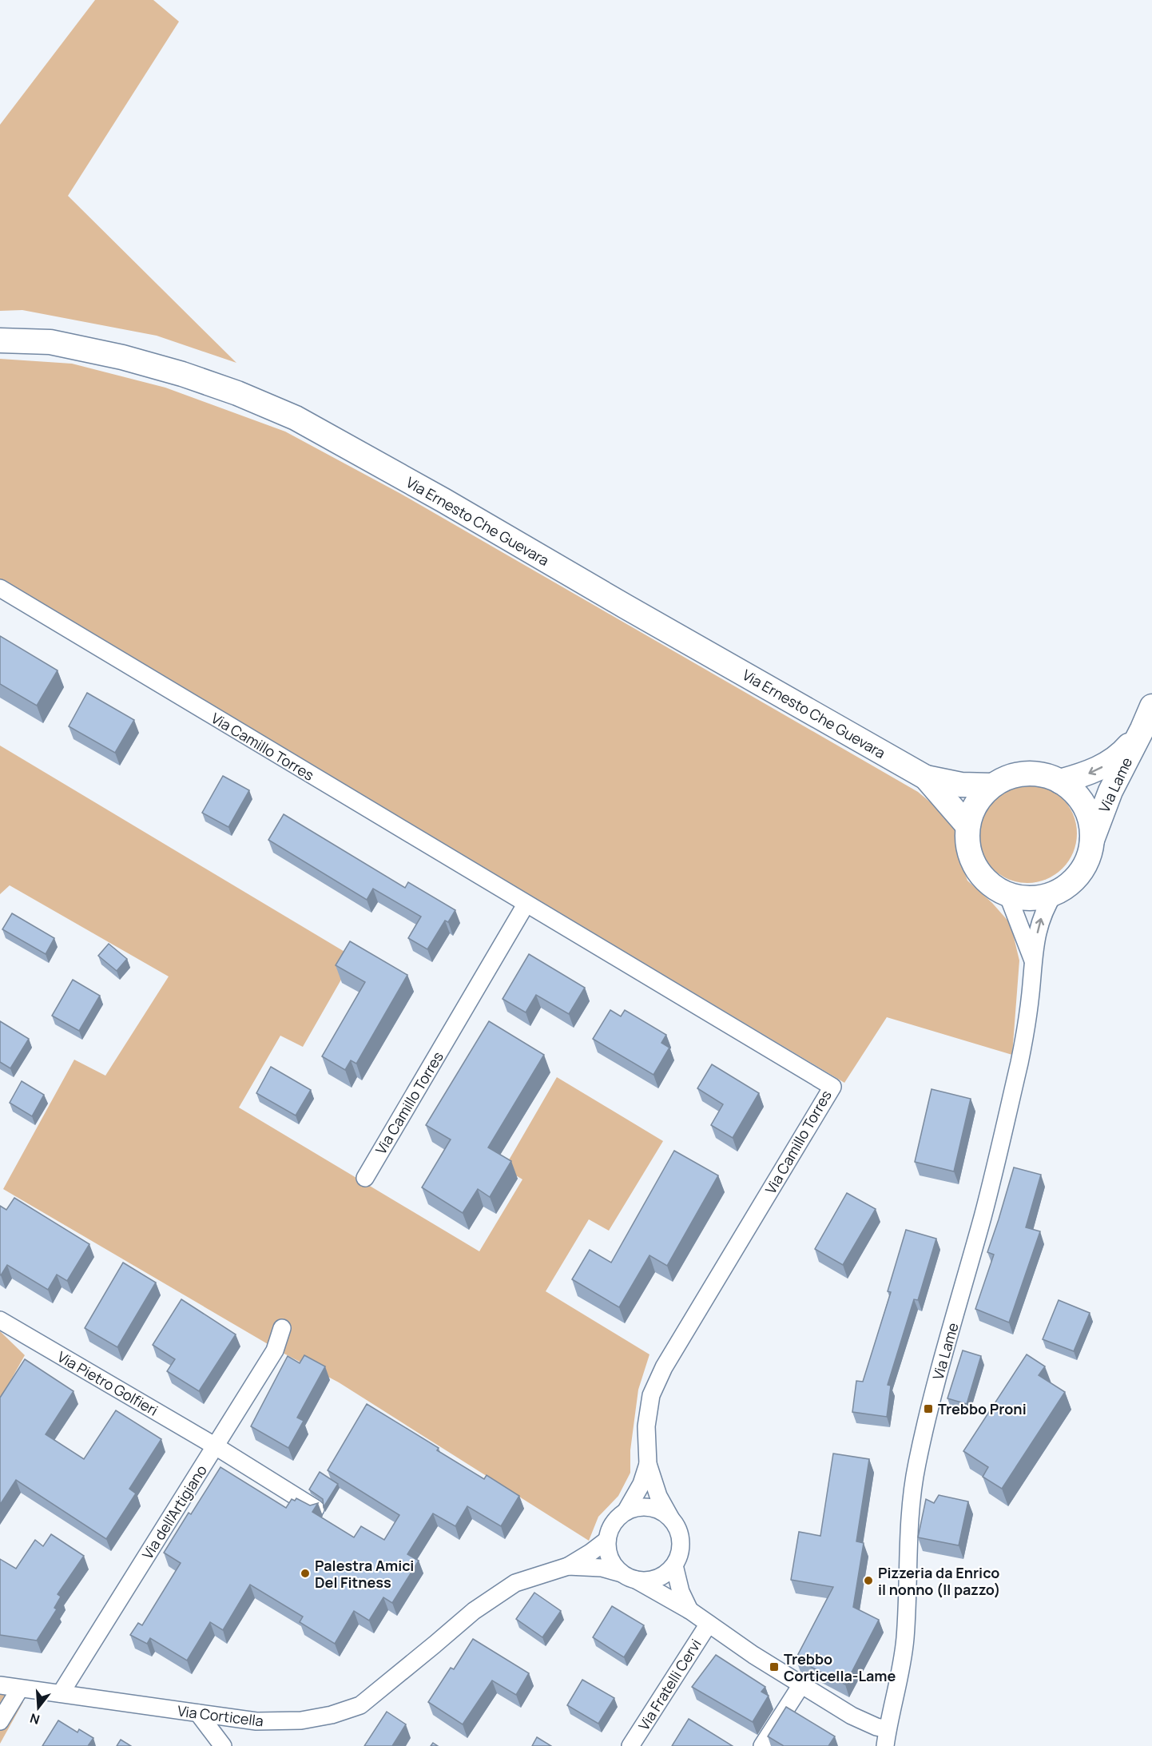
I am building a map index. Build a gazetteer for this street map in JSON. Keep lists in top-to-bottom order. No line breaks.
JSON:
{"streets":{"street":["Via Ernesto Che Guevara","Via Camillo Torres","Via Lame","Via Pietro Golfieri","Via dell'Artigiano","Via Fratelli Cervi","Via Corticella"]},"crossings":[["Via Ernesto Che Guevara","Via Lame"],["Via Camillo Torres","Via Corticella"],["Via Lame","Via Corticella"],["Via Pietro Golfieri","Via dell'Artigiano"],["Via dell'Artigiano","Via Corticella"],["Via Fratelli Cervi","Via Corticella"]],"places":{"transit":["Trebbo Proni","Trebbo Corticella-Lame"],"other":["Palestra Amici Del Fitness","Pizzeria da Enrico il nonno (Il pazzo)"]},"north":"bottom"}
